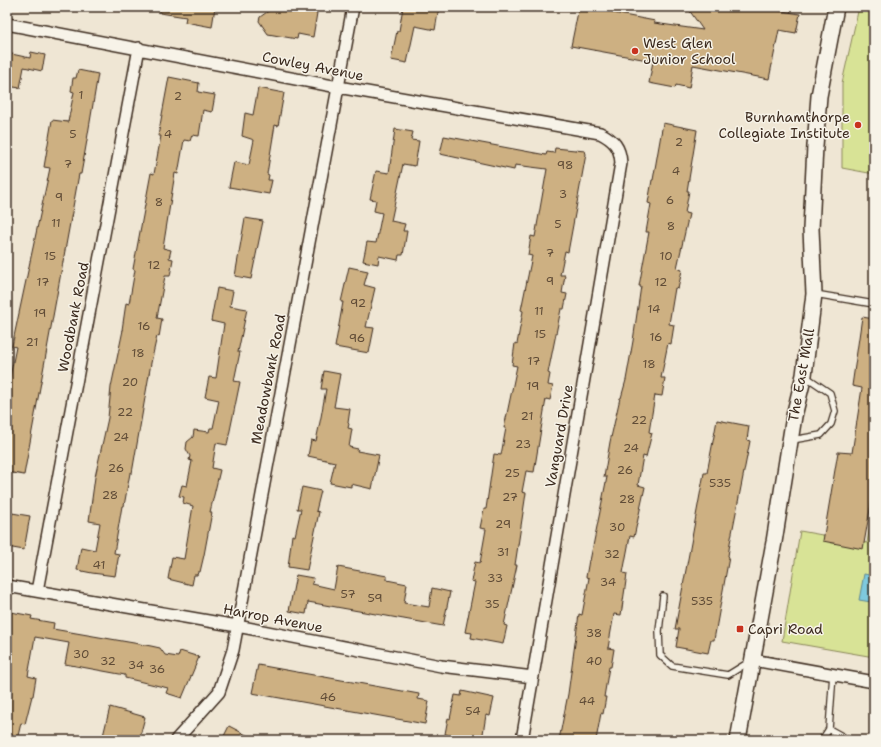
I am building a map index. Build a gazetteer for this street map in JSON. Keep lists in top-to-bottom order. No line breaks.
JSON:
{"streets":{"main road":["The East Mall"],"street":["Cowley Avenue","Woodbank Road","Meadowbank Road","Vanguard Drive","Harrop Avenue"]},"crossings":[["Cowley Avenue","Woodbank Road"],["Cowley Avenue","Meadowbank Road"],["Cowley Avenue","Vanguard Drive"],["Woodbank Road","Harrop Avenue"],["Meadowbank Road","Harrop Avenue"],["Vanguard Drive","Harrop Avenue"]],"places":{"other":["West Glen Junior School","Burnhamthorpe Collegiate Institute"],"transit":["Capri Road"]},"house_numbers":["1","2","5","4","2","7","98","4","3","9","6","8","11","5","8","7","15","10","12","9","17","12","92","14","11","19","16","15","16","96","21","18","17","18","20","19","22","21","22","24","23","24","26","26","25","535","28","27","28","29","30","31","32","41","33","34","57","59","535","35","38","30","32","40","34","36","46","44","54"]}
